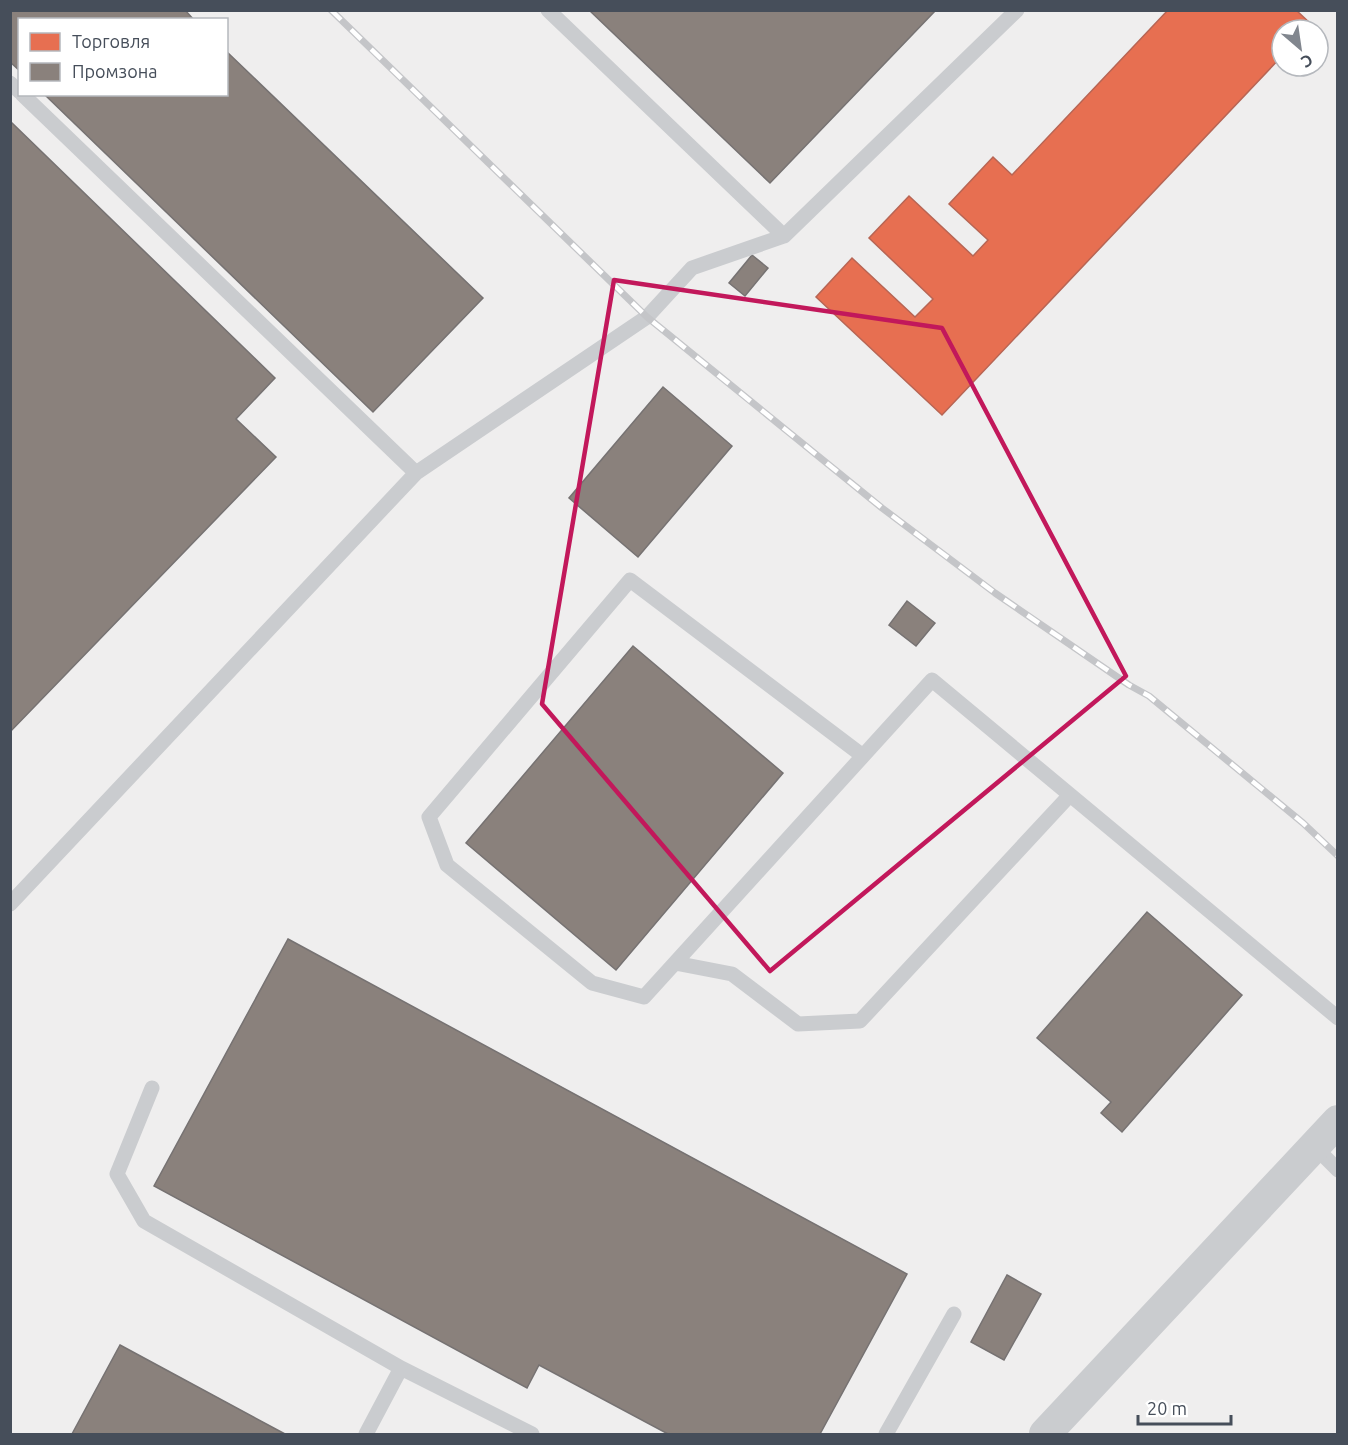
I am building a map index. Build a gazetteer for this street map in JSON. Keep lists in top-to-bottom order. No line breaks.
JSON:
{"legend":["Торговля","Промзона"],"scale_bar":"20 m","north":"bottom right"}
